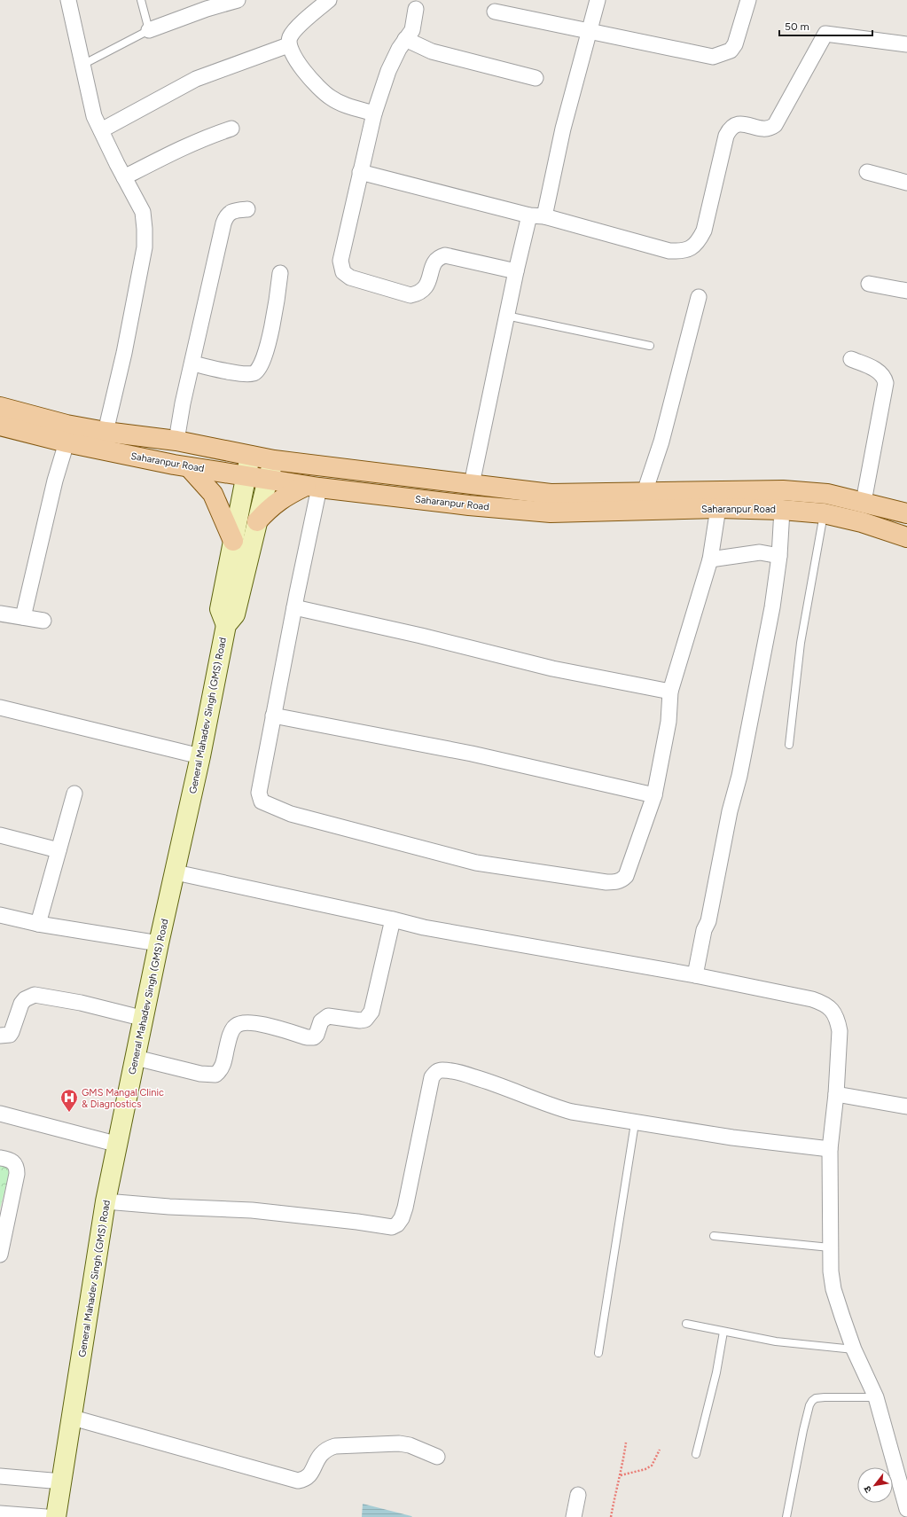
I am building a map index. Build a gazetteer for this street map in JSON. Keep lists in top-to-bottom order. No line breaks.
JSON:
{"streets":{"main road":["Saharanpur Road"],"street":["General Mahadev Singh (GMS) Road"]},"crossings":[["Saharanpur Road","General Mahadev Singh (GMS) Road"]],"places":{"hospital":["GMS Mangal Clinic & Diagnostics"]},"scale_bar":"50 m","north":"bottom left"}
